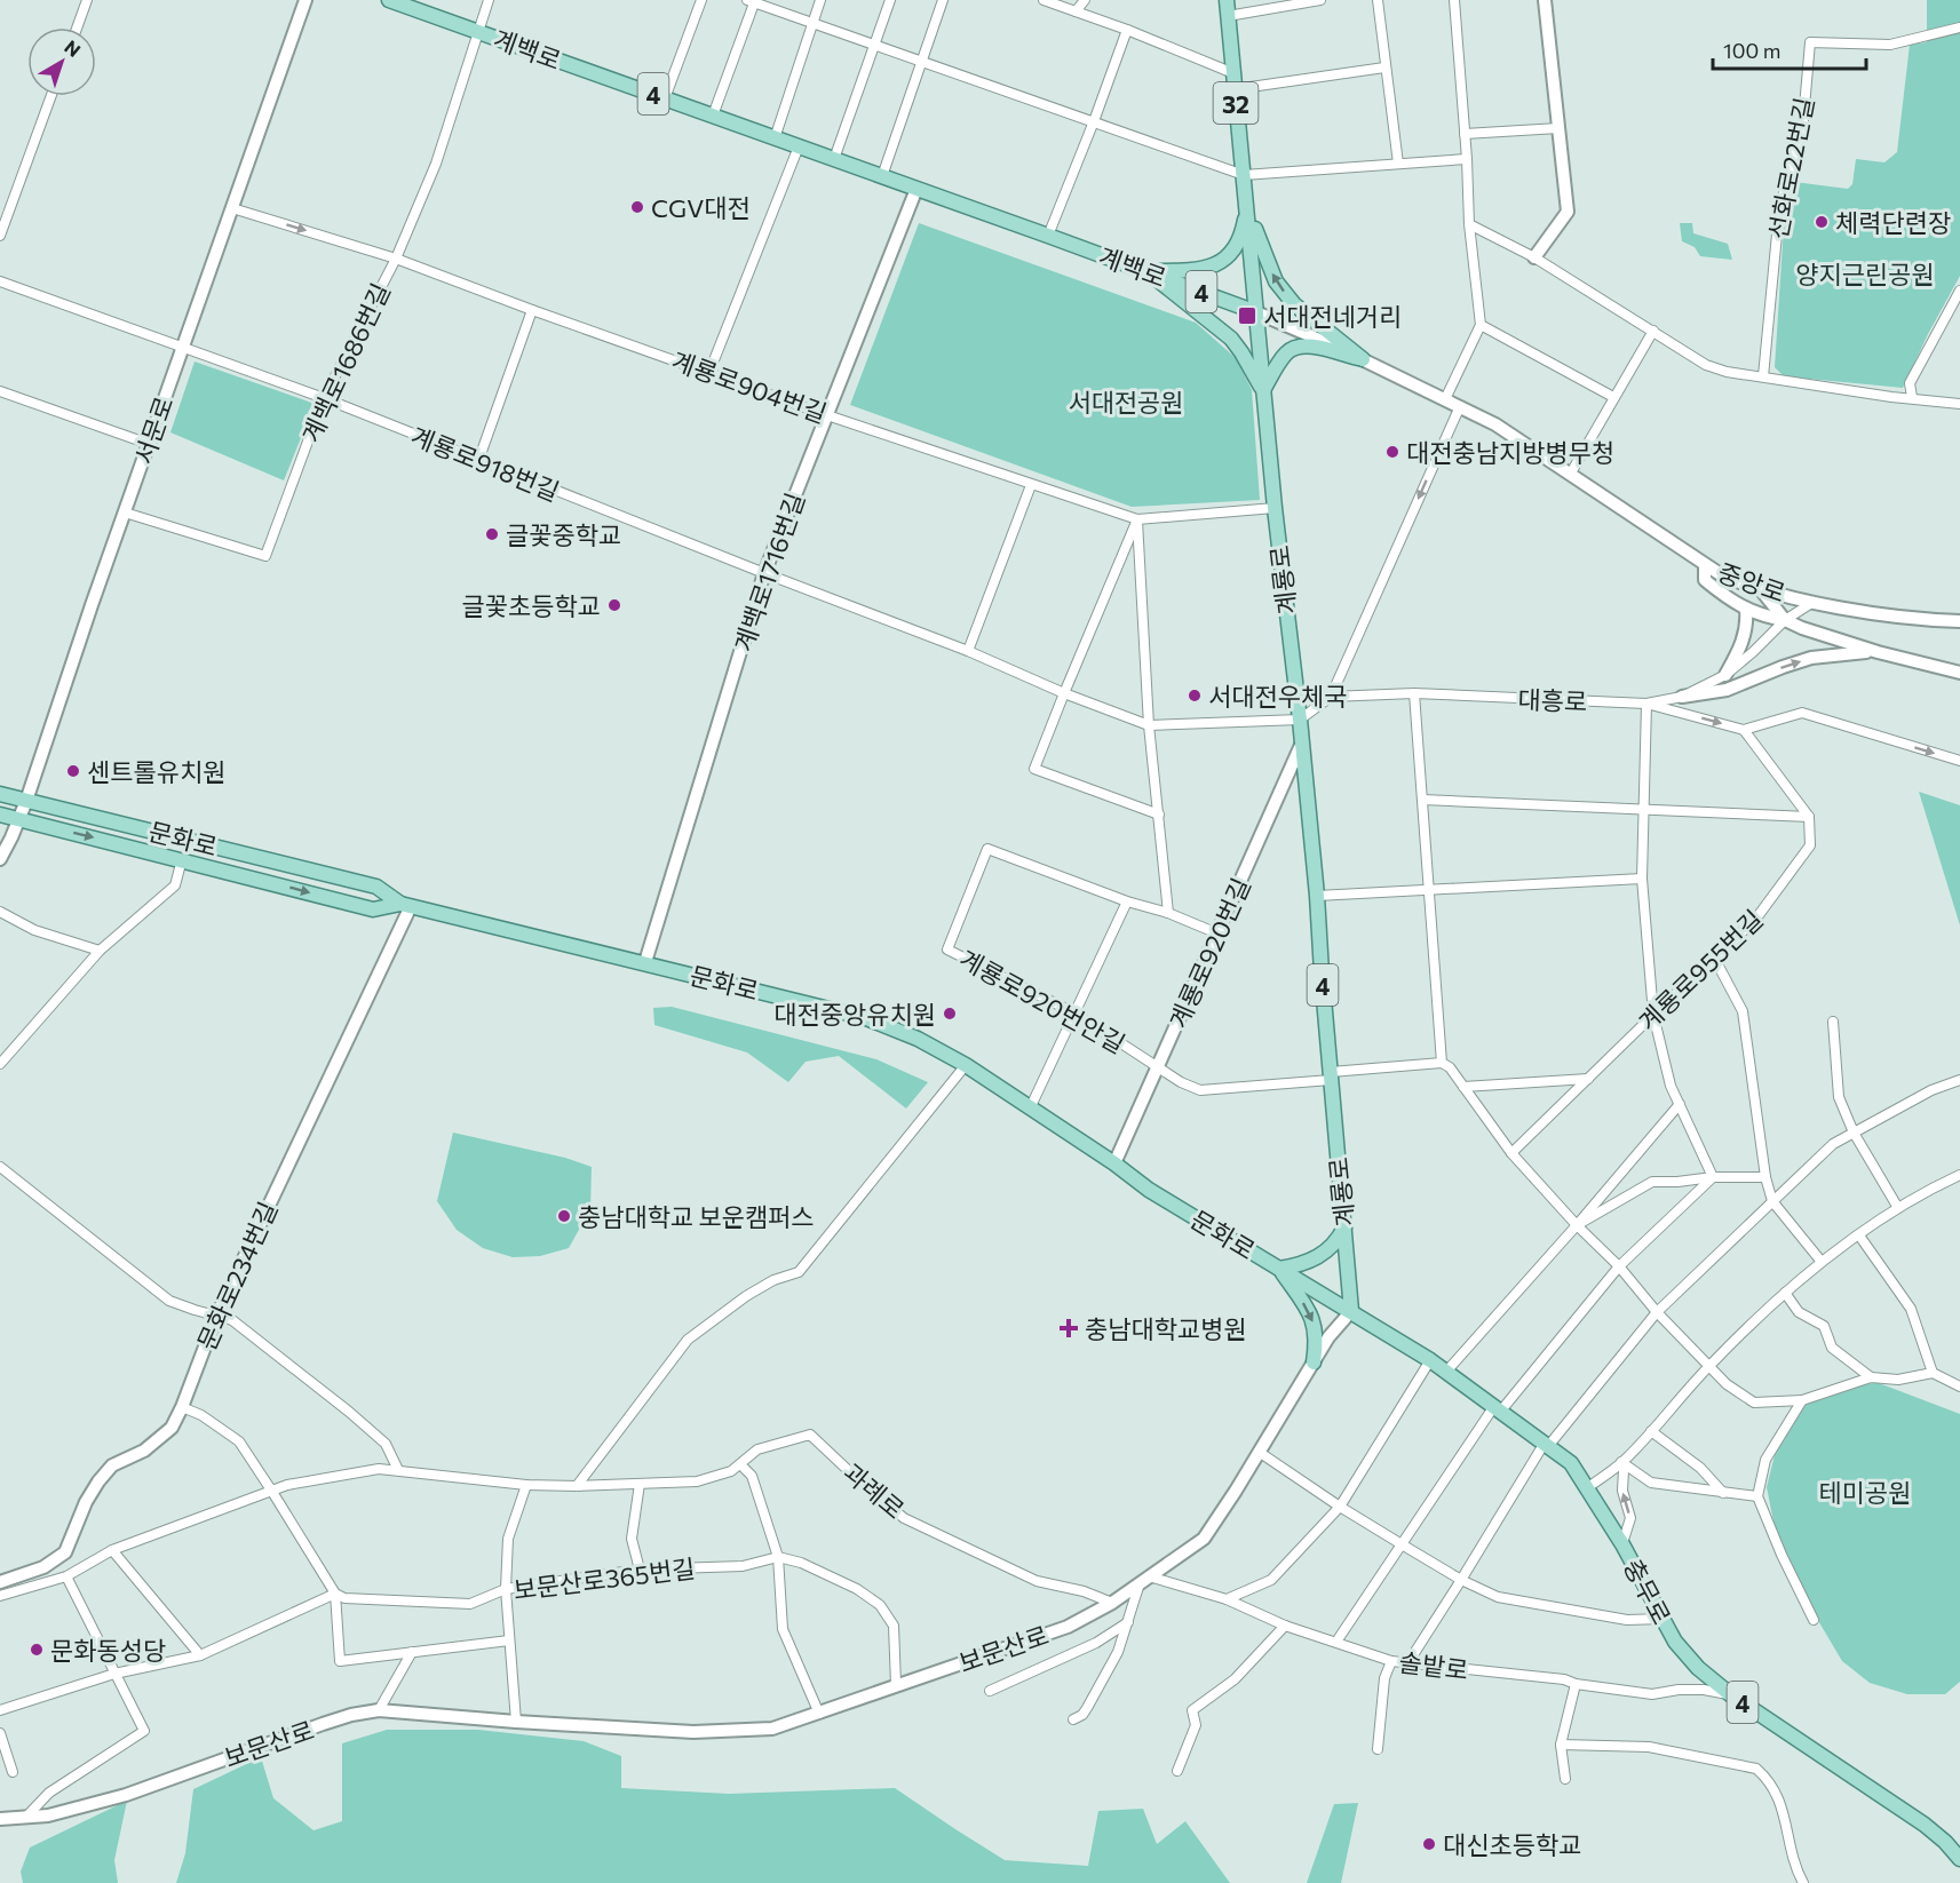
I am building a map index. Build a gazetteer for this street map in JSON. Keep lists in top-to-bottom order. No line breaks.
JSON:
{"streets":{"main road":["계백로","4","32","서문로","계백로1716번길","계룡로","중앙로","문화로","계룡로920번길","문화로234번길","충무로","보문산로"],"street":["선화로22번길","계백로1686번길","계룡로904번길","계룡로918번길","대흥로","계룡로955번길","계룡로920번안길","과례로","보문산로365번길","솔밭로"]},"crossings":[["계백로","계백로1686번길"],["계백로","계백로1716번길"],["계백로","계룡로"],["계백로","중앙로"],["계백로1686번길","계룡로904번길"],["계백로1686번길","서문로"],["계백로1686번길","계룡로918번길"],["계룡로904번길","서문로"],["계룡로904번길","계백로1716번길"],["계룡로904번길","계룡로"],["서문로","계룡로918번길"],["서문로","문화로"],["계룡로918번길","계백로1716번길"],["계룡로918번길","계룡로"],["계백로1716번길","문화로"],["계룡로","중앙로"],["계룡로","문화로"],["계룡로","계룡로920번길"],["계룡로","계룡로920번안길"],["계룡로","충무로"],["계룡로","보문산로"],["중앙로","대흥로"],["문화로","계룡로920번길"],["문화로","문화로234번길"],["문화로","충무로"],["문화로","보문산로"],["계룡로920번길","계룡로920번안길"],["과례로","보문산로"],["충무로","보문산로"],["충무로","솔밭로"],["보문산로","솔밭로"]],"parks":["양지근린공원","서대전공원","테미공원"],"places":{"other":["CGV대전","체력단련장","대전충남지방병무청","글꽃중학교","글꽃초등학교","서대전우체국","센트롤유치원","대전중앙유치원","충남대학교 보운캠퍼스","문화동성당","대신초등학교"],"transit":["서대전네거리"],"health":["충남대학교병원"]},"scale_bar":"100 m","north":"top right"}
